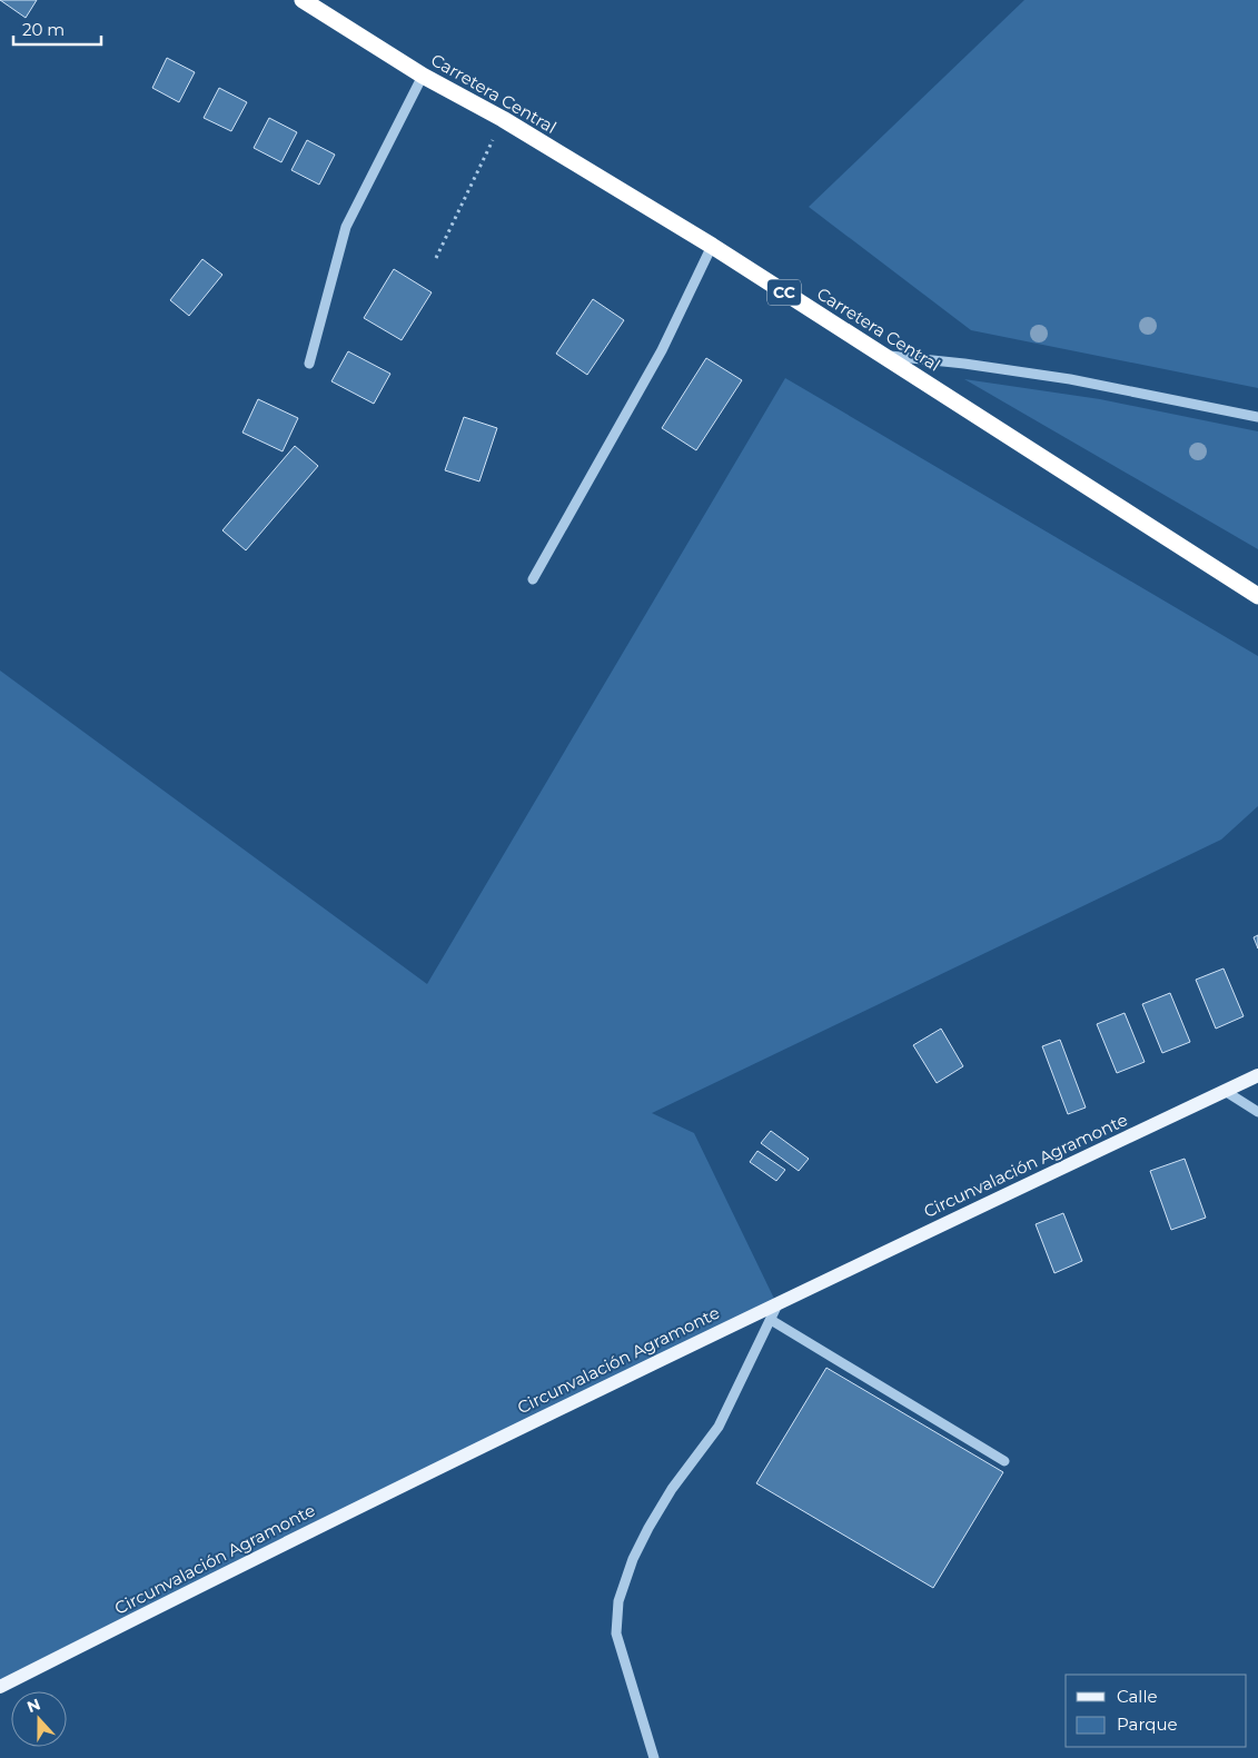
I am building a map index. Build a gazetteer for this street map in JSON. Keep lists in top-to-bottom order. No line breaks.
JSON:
{"streets":{"highway":["Carretera Central","CC"],"main road":["Circunvalación Agramonte"]},"legend":["Calle","Parque"],"scale_bar":"20 m","north":"top"}
